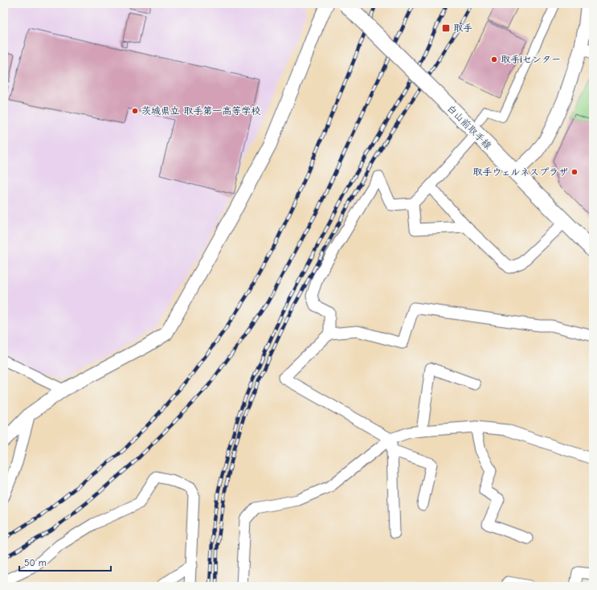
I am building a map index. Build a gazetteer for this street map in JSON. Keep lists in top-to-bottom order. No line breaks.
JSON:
{"streets":{"main road":["白山前取手線"]},"places":{"transit":["取手"],"other":["取手iセンター","茨城県立 取手第一高等学校","取手ウェルネスプラザ"]},"scale_bar":"50 m"}
